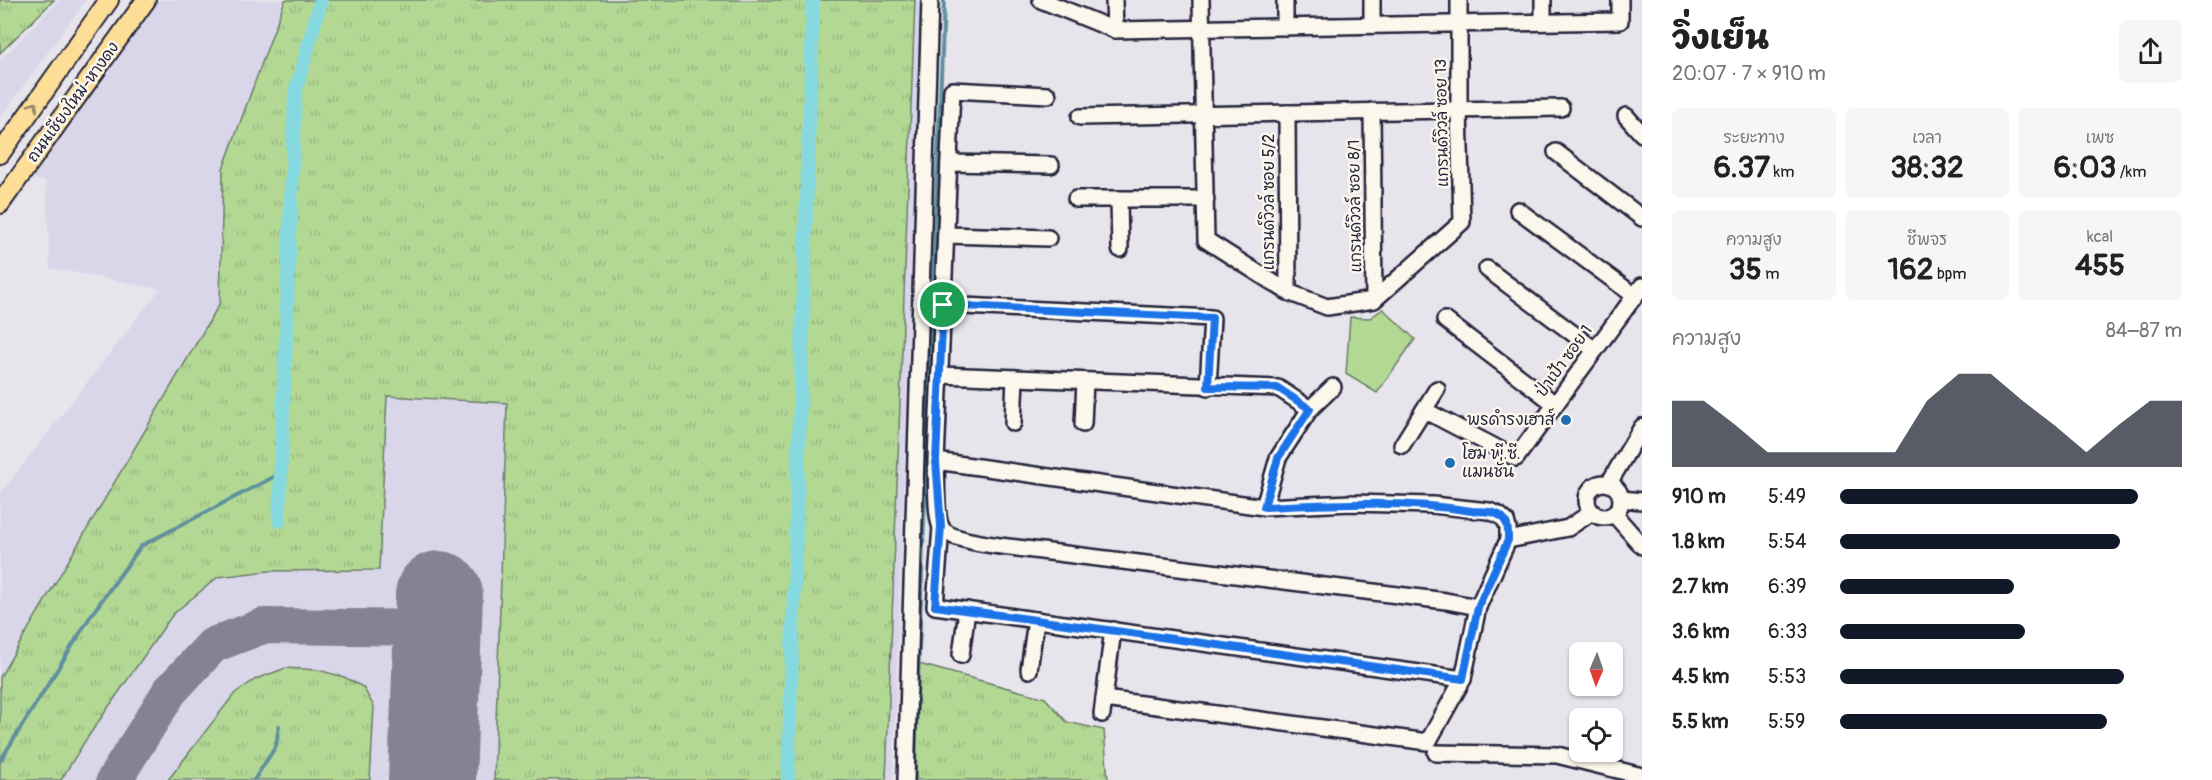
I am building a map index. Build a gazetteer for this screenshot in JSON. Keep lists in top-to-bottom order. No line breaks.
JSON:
{"streets":{"main road":["ถนนเชียงใหม่-หางดง"],"street":["แกรนด์วิวล์ ซอย 13","แกรนด์วิวล์ ซอย 5/2","แกรนด์วิวล์ ซอย 8/1","ป่าเป้า ซอย 1"]},"crossings":[["แกรนด์วิวล์ ซอย 13","แกรนด์วิวล์ ซอย 8/1"]],"places":["พรดำรงเฮาส์","โฮม พี.ซี. แมนชั่น"],"north":"bottom","page":{"heading":["วิ่งเย็น","20:07 · 7 × 910 m"],"stats":[["ระยะทาง","6.37 km"],["เวลา","38:32"],["เพซ","6:03 /km"],["ความสูง","35 m"],["ชีพจร","162 bpm"],["kcal","455"]],"chart":["ความสูง","84–87 m"],"list":[{"name":"910 m","note":"5:49"},{"name":"1.8 km","note":"5:54"},{"name":"2.7 km","note":"6:39"},{"name":"3.6 km","note":"6:33"},{"name":"4.5 km","note":"5:53"},{"name":"5.5 km","note":"5:59"}]}}
